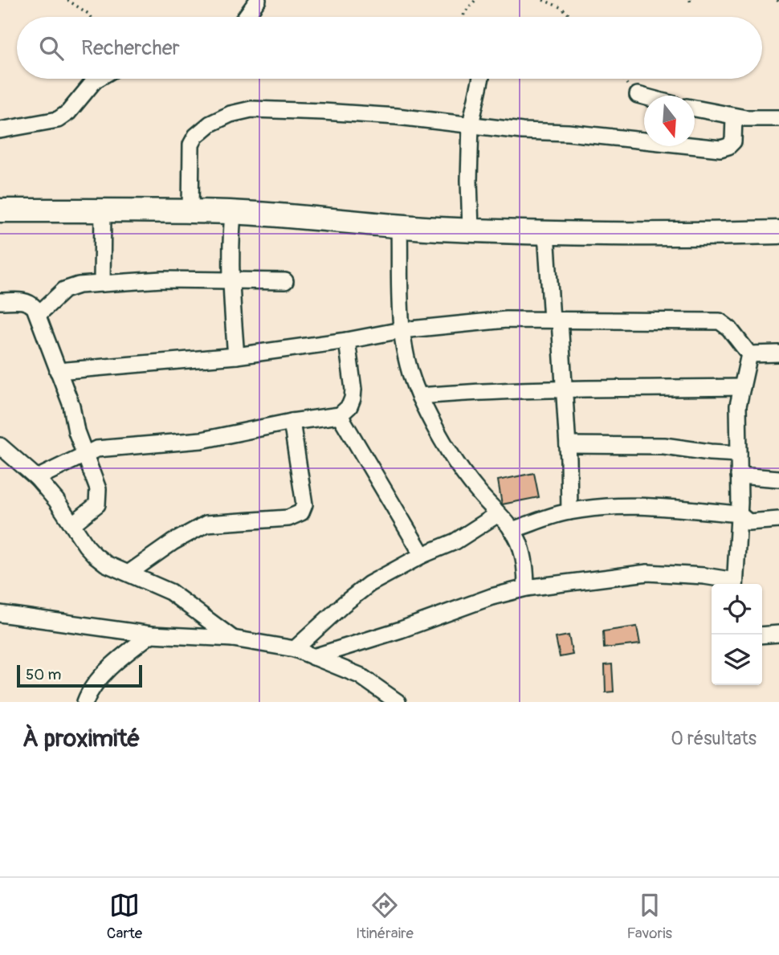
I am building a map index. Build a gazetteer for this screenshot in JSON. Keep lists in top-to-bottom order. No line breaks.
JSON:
{"scale_bar":"50 m","north":"bottom","page":{"search":"Rechercher","scale":"50 m","heading":["À proximité","0 résultats"],"nav":["Carte","Itinéraire","Favoris"]}}
